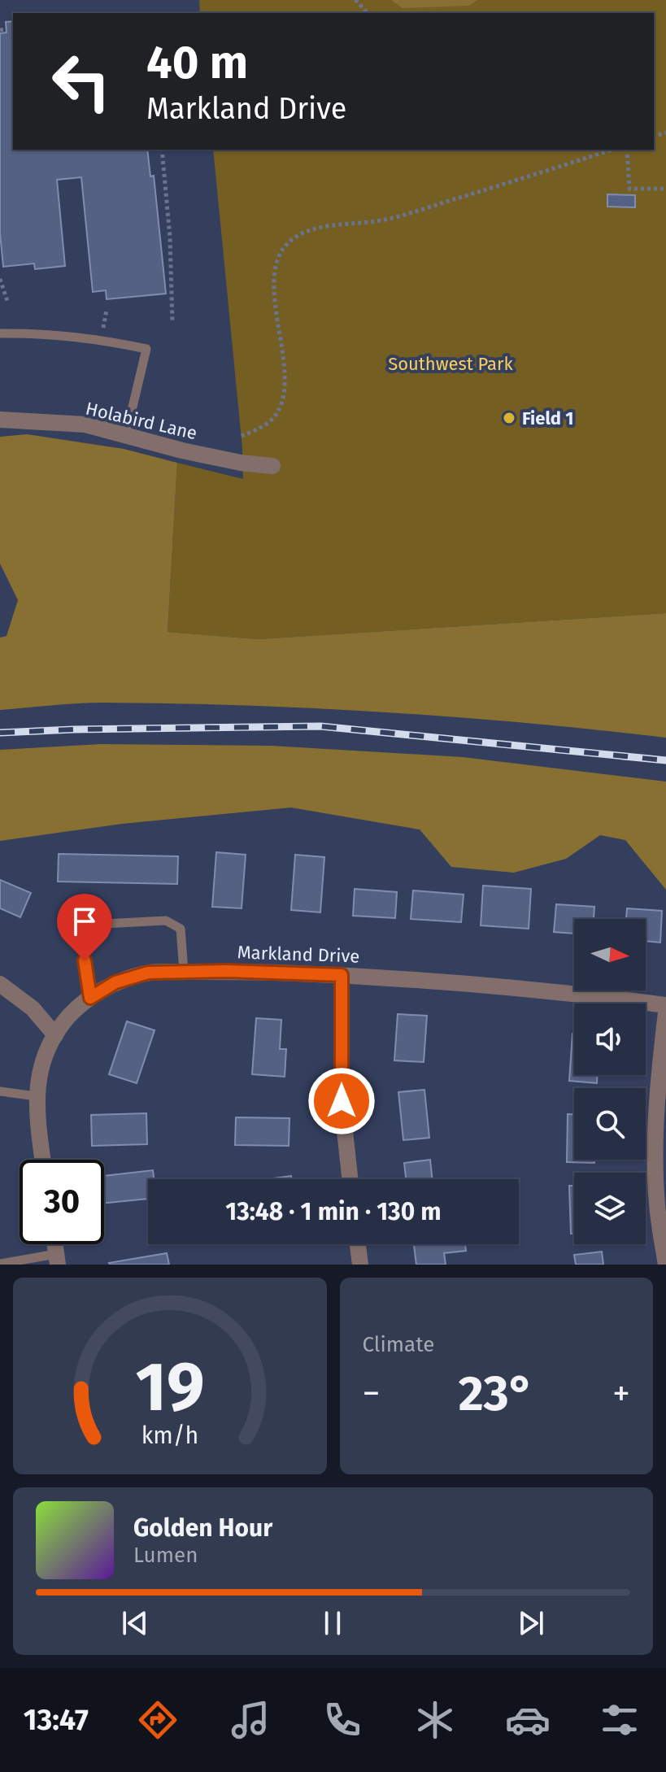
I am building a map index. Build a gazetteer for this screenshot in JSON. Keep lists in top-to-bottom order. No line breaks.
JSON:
{"streets":{"street":["Holabird Lane","Markland Drive"]},"parks":["Southwest Park"],"places":["Field 1"],"north":"right","page":{"turn":["40 m","Markland Drive"],"limit":"30","trip":"13:48 · 1 min · 130 m","tile":"Climate","heat":["−","23°","+"],"song":["Golden Hour","Lumen"],"tabs":"13:47","gauge":["19","km/h"]}}
